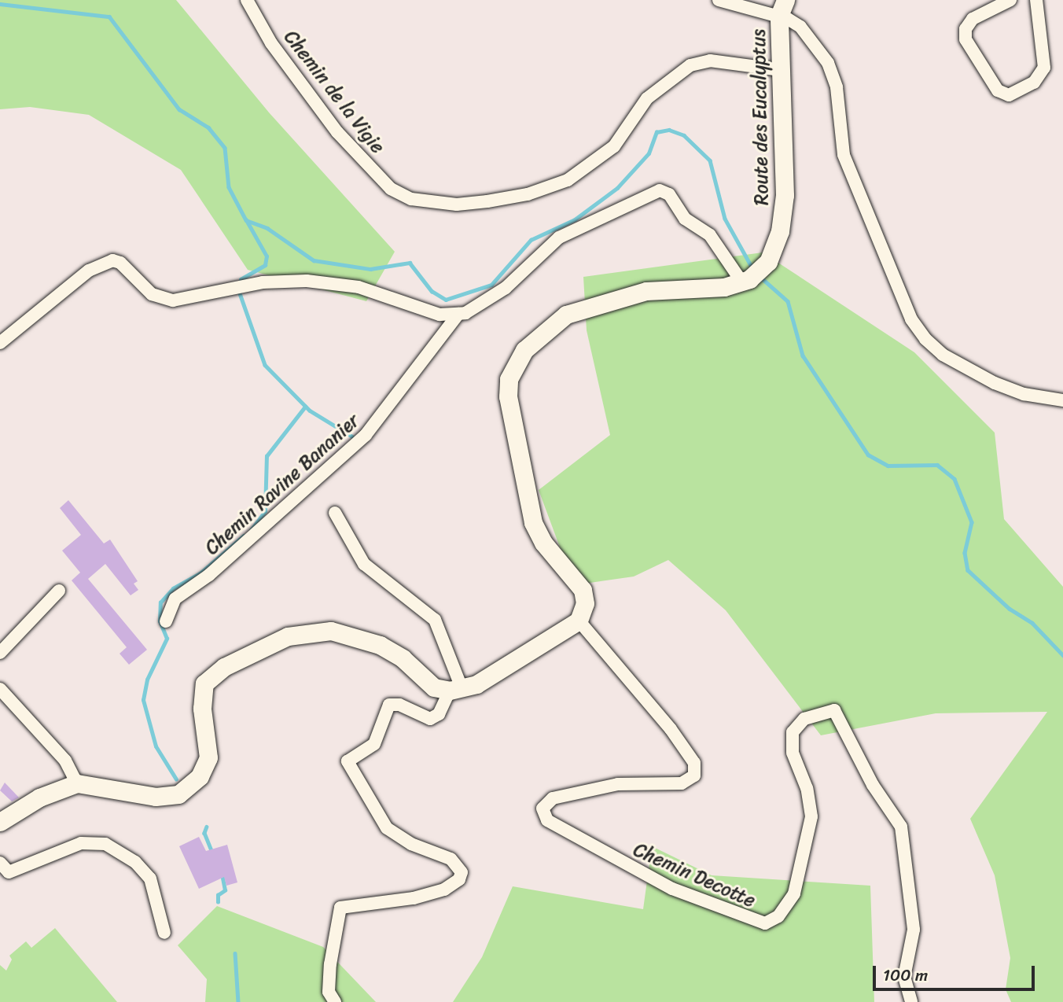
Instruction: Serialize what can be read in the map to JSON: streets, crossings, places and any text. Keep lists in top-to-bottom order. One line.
{"streets":{"main road":["Route des Eucalyptus"],"street":["Chemin de la Vigie","Chemin Ravine Bananier","Chemin Decotte"]},"crossings":[["Chemin de la Vigie","Route des Eucalyptus"]],"scale_bar":"100 m"}
